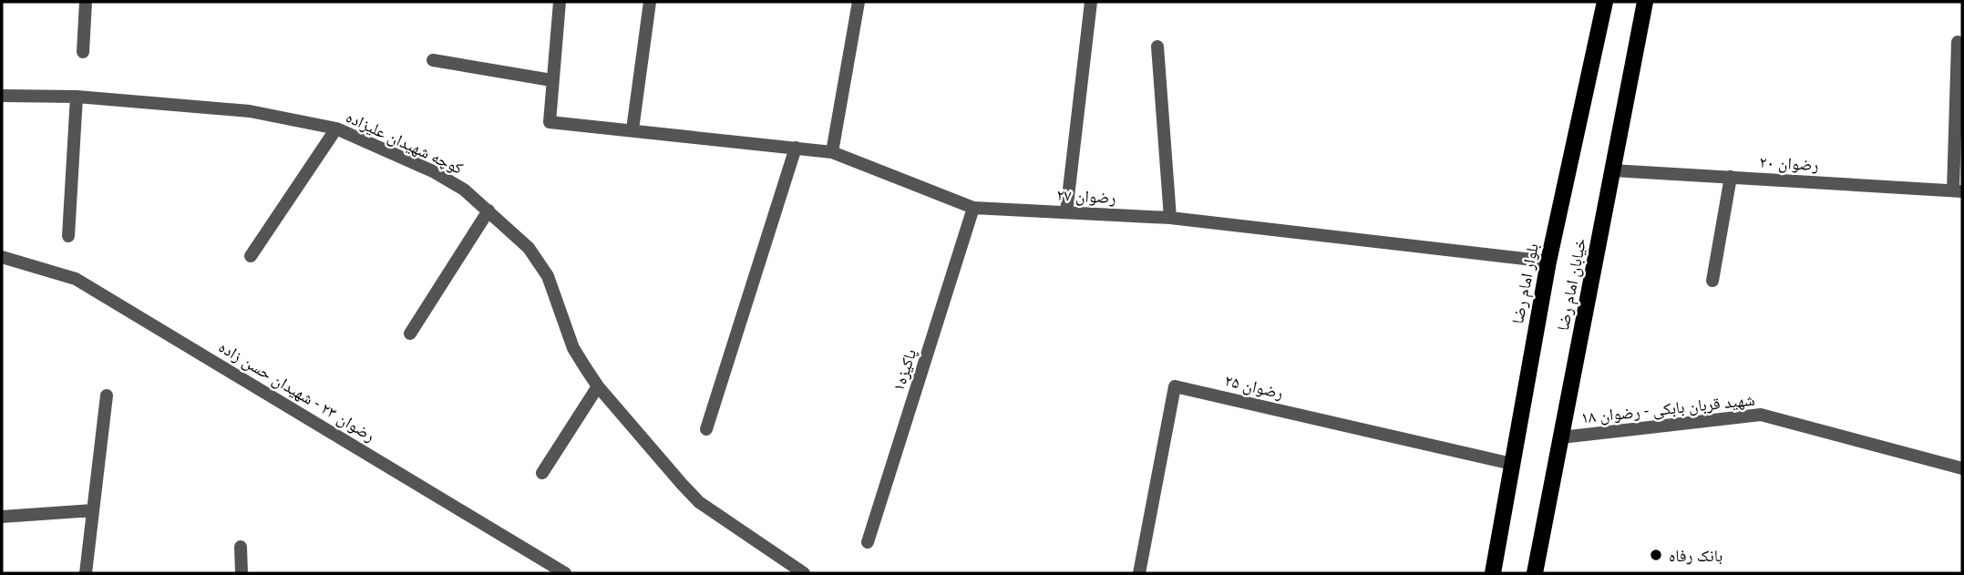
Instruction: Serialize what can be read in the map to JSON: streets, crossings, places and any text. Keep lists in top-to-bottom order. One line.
{"streets":{"main road":["بلوار امام رضا","خیابان امام رضا"],"street":["کوچه شهیدان علیزاده","رضوان ۲۰","رضوان ۲۷","پاکیزه۱","رضوان ۲۵","رضوان ۲۳ - شهیدان حسن زاده","شهید قربان بابکی - رضوان ۱۸"]},"crossings":[["رضوان ۲۰","خیابان امام رضا"],["رضوان ۲۷","بلوار امام رضا"],["رضوان ۲۷","پاکیزه۱"],["بلوار امام رضا","رضوان ۲۵"],["خیابان امام رضا","شهید قربان بابکی - رضوان ۱۸"]],"places":["بانک رفاه"]}
